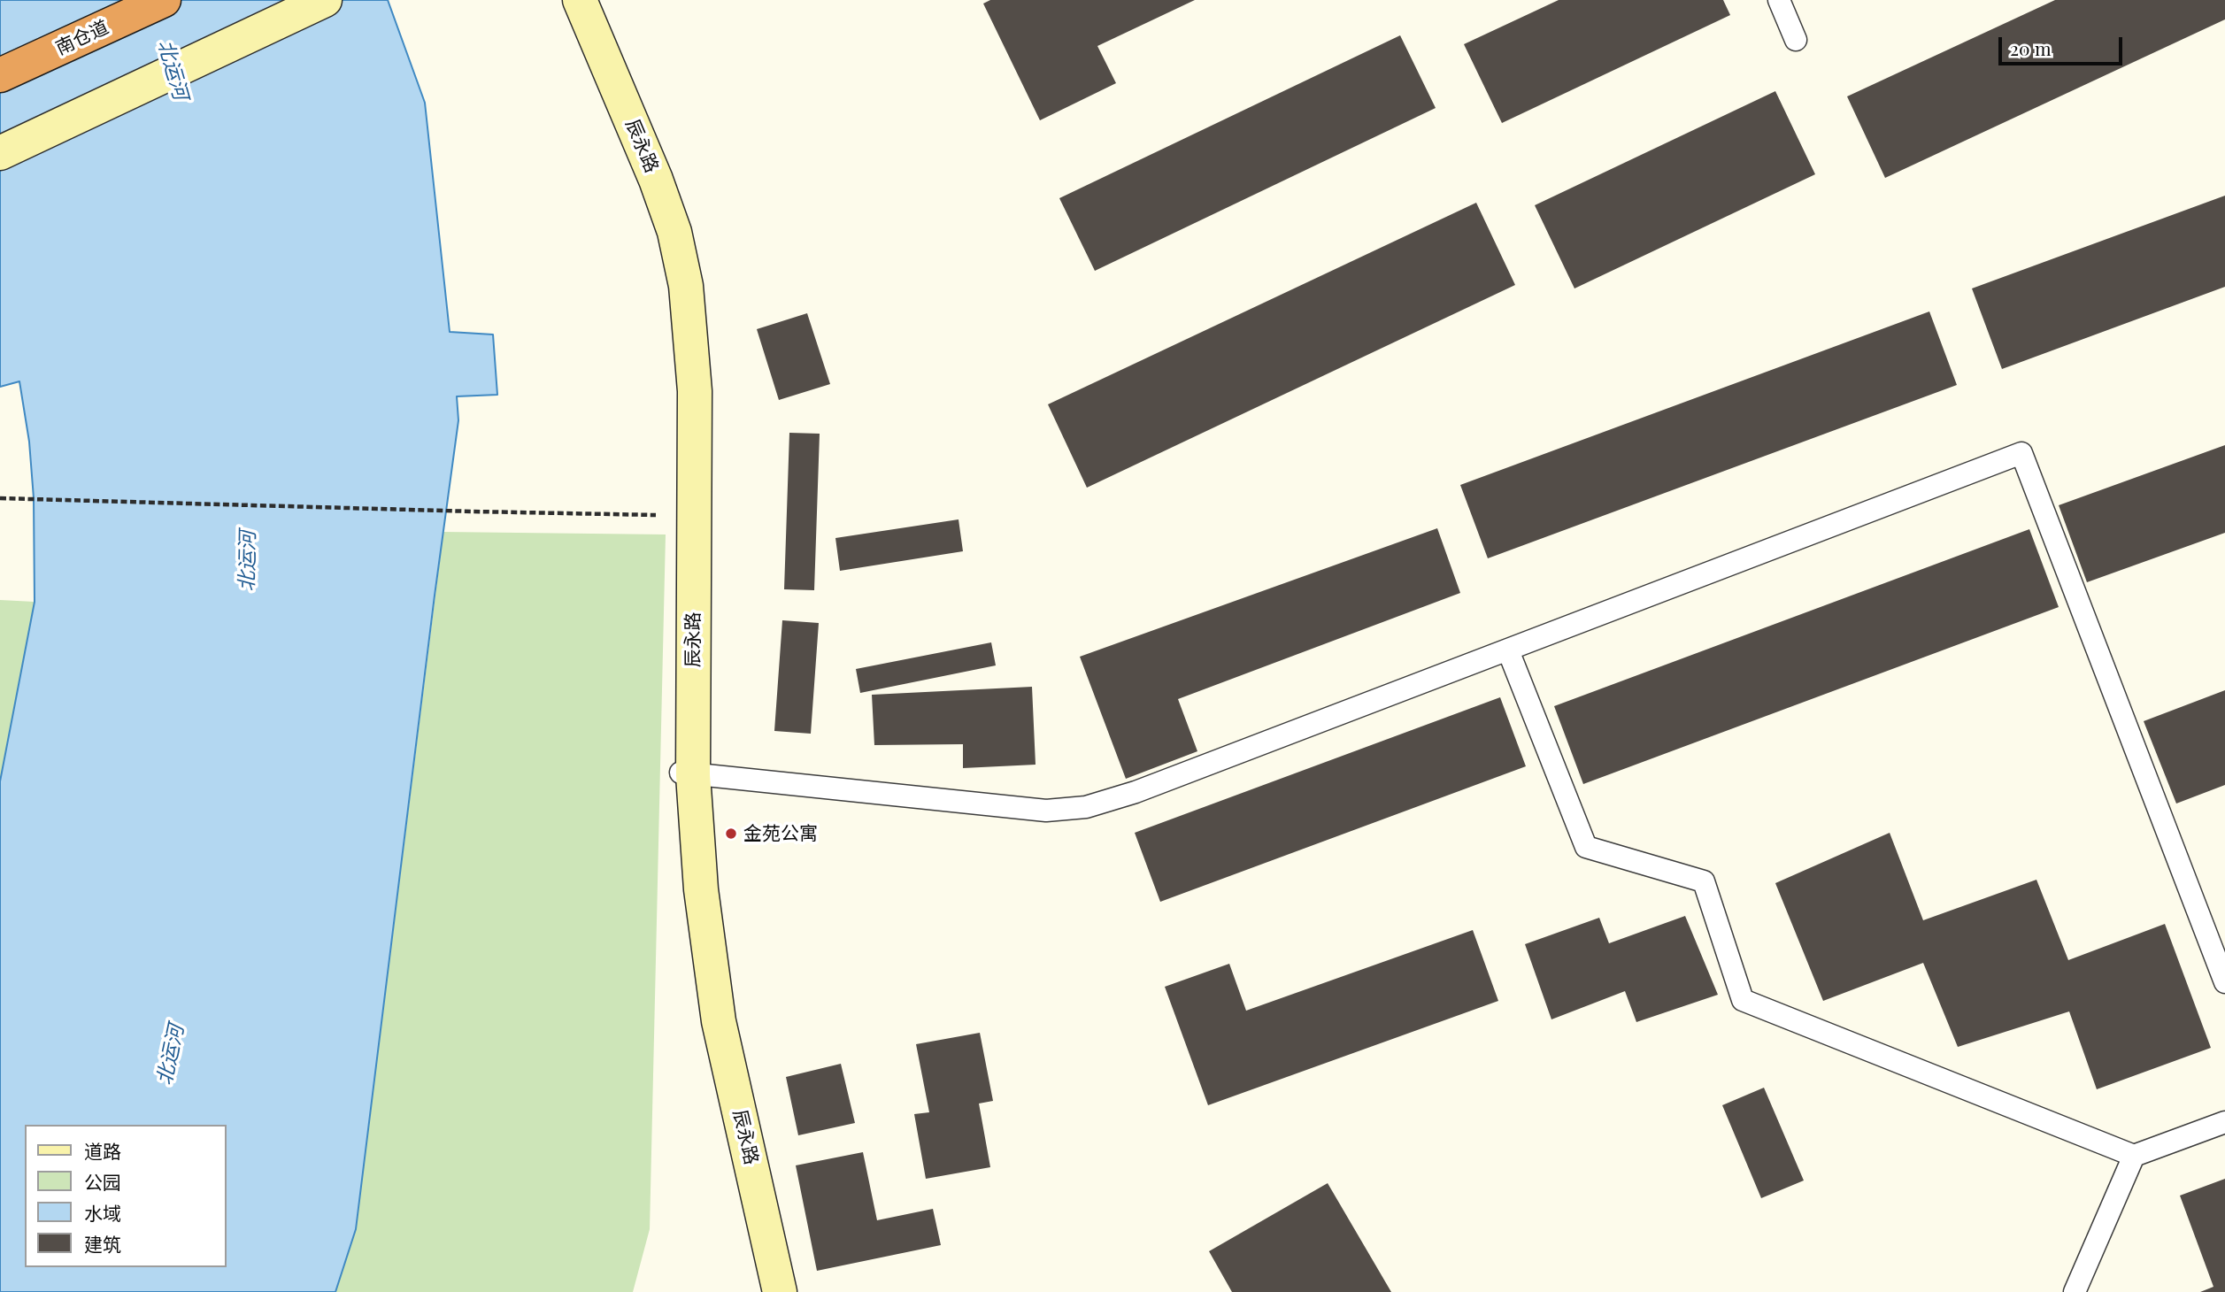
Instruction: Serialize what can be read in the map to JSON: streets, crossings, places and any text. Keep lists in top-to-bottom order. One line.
{"streets":{"highway":["南仓道"],"main road":["辰永路"]},"water":["北运河"],"places":["金苑公寓"],"legend":["道路","公园","水域","建筑"],"scale_bar":"20 m"}
